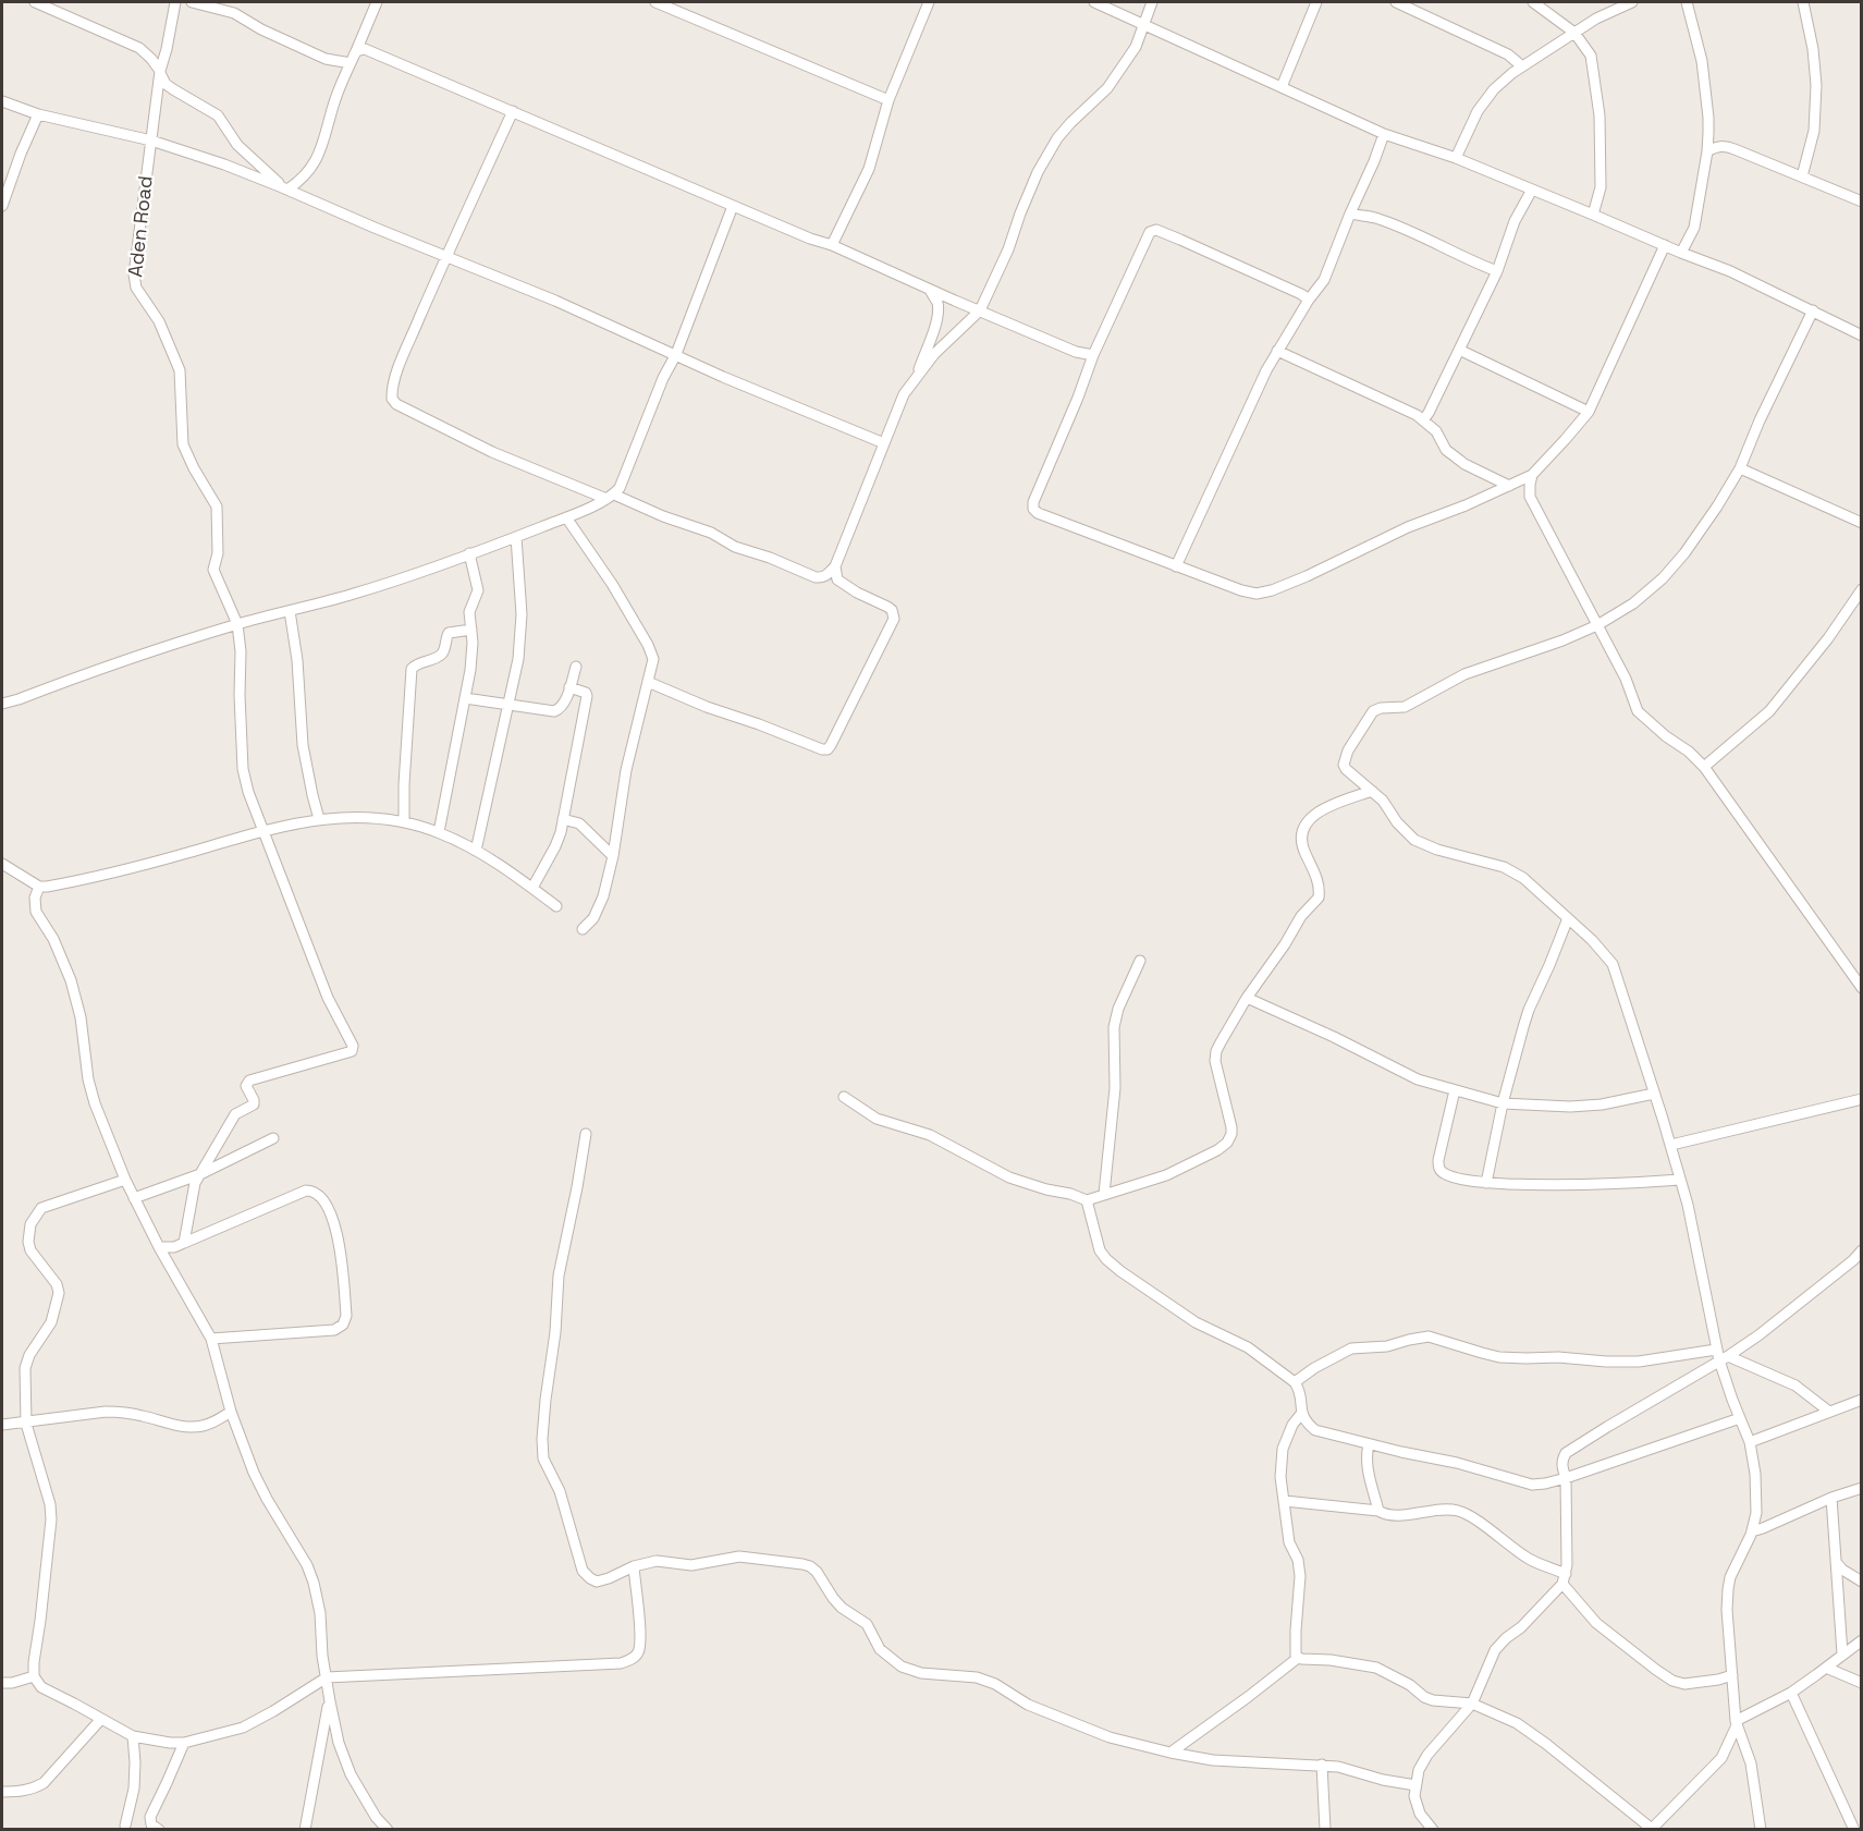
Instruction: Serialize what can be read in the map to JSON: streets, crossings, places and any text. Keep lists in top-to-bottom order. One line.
{"streets":{"street":["Aden Road"]}}
